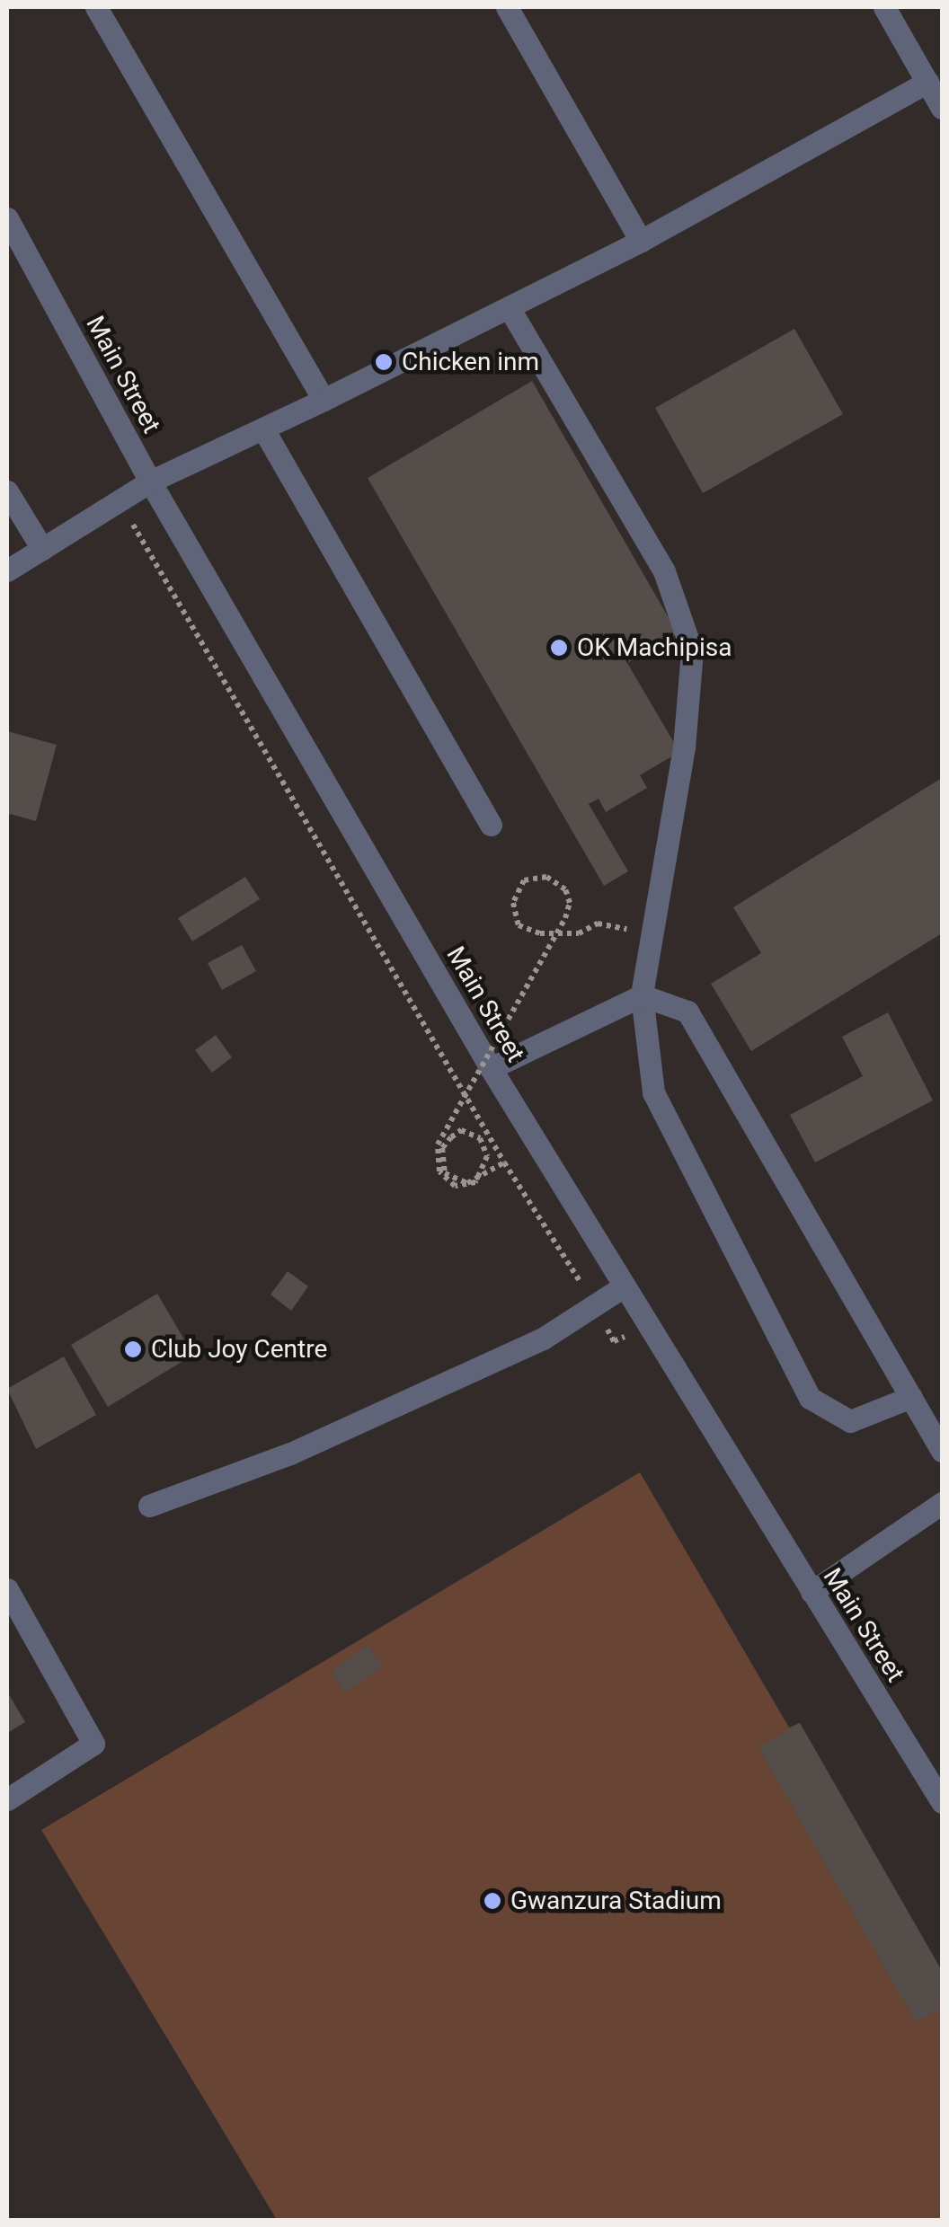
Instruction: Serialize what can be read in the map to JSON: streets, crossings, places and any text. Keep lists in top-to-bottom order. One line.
{"streets":{"street":["Main Street"]},"places":["Chicken inm","OK Machipisa","Club Joy Centre","Gwanzura Stadium"]}
